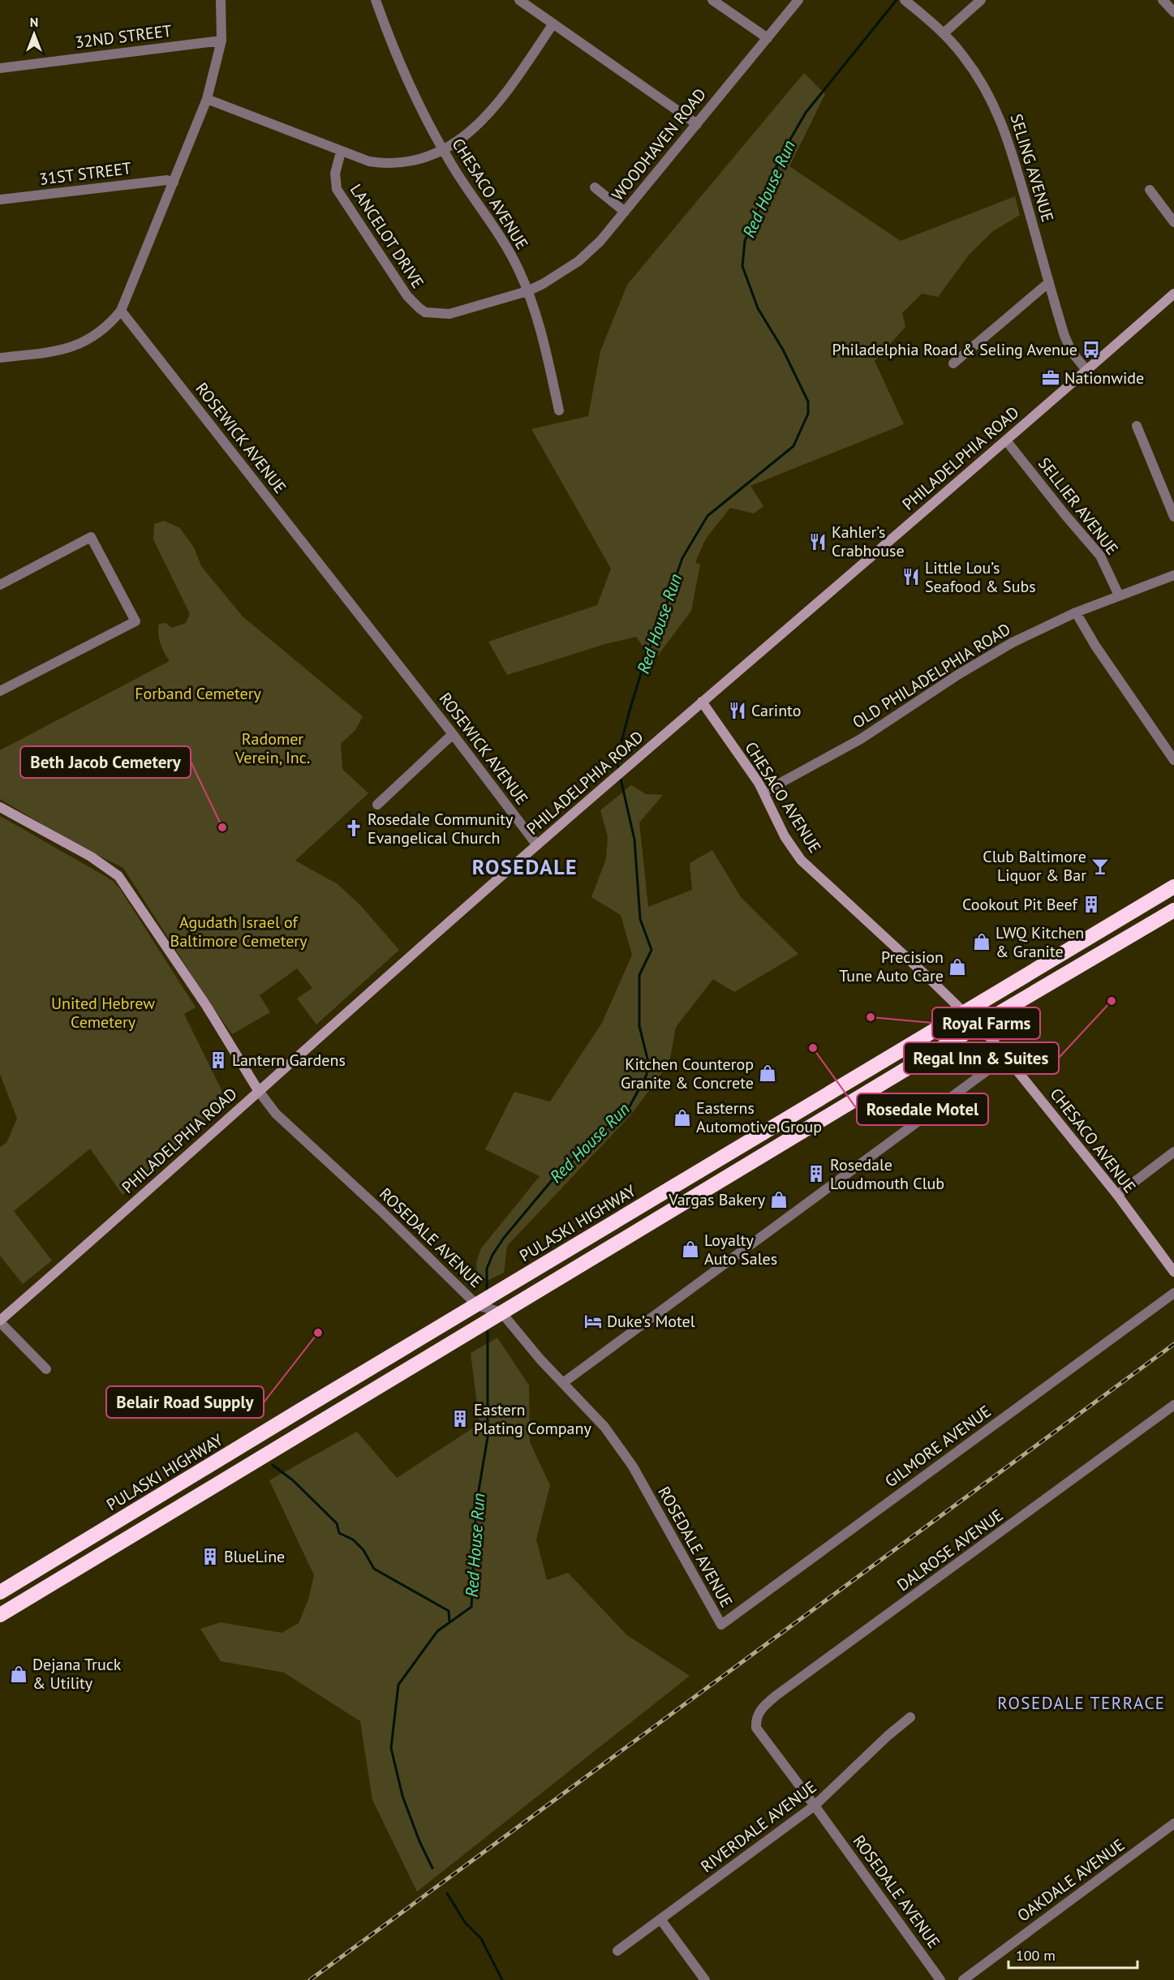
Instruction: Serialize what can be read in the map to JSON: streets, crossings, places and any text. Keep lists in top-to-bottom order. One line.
{"streets":{"highway":["PULASKI HIGHWAY"],"main road":["CHESACO AVENUE","PHILADELPHIA ROAD"],"street":["32ND STREET","WOODHAVEN ROAD","SELING AVENUE","31ST STREET","LANCELOT DRIVE","ROSEWICK AVENUE","SELLIER AVENUE","OLD PHILADELPHIA ROAD","ROSEDALE AVENUE","GILMORE AVENUE","DALROSE AVENUE","RIVERDALE AVENUE","OAKDALE AVENUE"]},"crossings":[["WOODHAVEN ROAD","CHESACO AVENUE"],["WOODHAVEN ROAD","LANCELOT DRIVE"],["SELING AVENUE","PHILADELPHIA ROAD"],["CHESACO AVENUE","LANCELOT DRIVE"],["CHESACO AVENUE","PHILADELPHIA ROAD"],["CHESACO AVENUE","OLD PHILADELPHIA ROAD"],["CHESACO AVENUE","PULASKI HIGHWAY"],["ROSEWICK AVENUE","PHILADELPHIA ROAD"],["PHILADELPHIA ROAD","SELLIER AVENUE"],["PHILADELPHIA ROAD","ROSEDALE AVENUE"],["SELLIER AVENUE","OLD PHILADELPHIA ROAD"],["PULASKI HIGHWAY","ROSEDALE AVENUE"],["ROSEDALE AVENUE","GILMORE AVENUE"],["ROSEDALE AVENUE","DALROSE AVENUE"],["ROSEDALE AVENUE","RIVERDALE AVENUE"]],"districts":["ROSEDALE","ROSEDALE TERRACE"],"water":["Red House Run"],"parks":["Forband Cemetery","Radomer Verein, Inc.","Agudath Israel of Baltimore Cemetery","United Hebrew Cemetery"],"places":{"bus stop":["Philadelphia Road & Seling Avenue"],"office":["Nationwide"],"restaurant":["Kahler’s Crabhouse","Little Lou’s Seafood & Subs","Carinto"],"other":["Beth Jacob Cemetery","Regal Inn & Suites","Royal Farms","Rosedale Motel","Belair Road Supply"],"church":["Rosedale Community Evangelical Church"],"bar":["Club Baltimore Liquor & Bar"],"building":["Cookout Pit Beef","Lantern Gardens","Rosedale Loudmouth Club","Eastern Plating Company","BlueLine"],"shop":["LWQ Kitchen & Granite","Precision Tune Auto Care","Kitchen Counterop Granite & Concrete","Easterns Automotive Group","Vargas Bakery","Loyalty Auto Sales","Dejana Truck & Utility"],"hotel":["Duke’s Motel"]},"scale_bar":"100 m","north":"top"}
